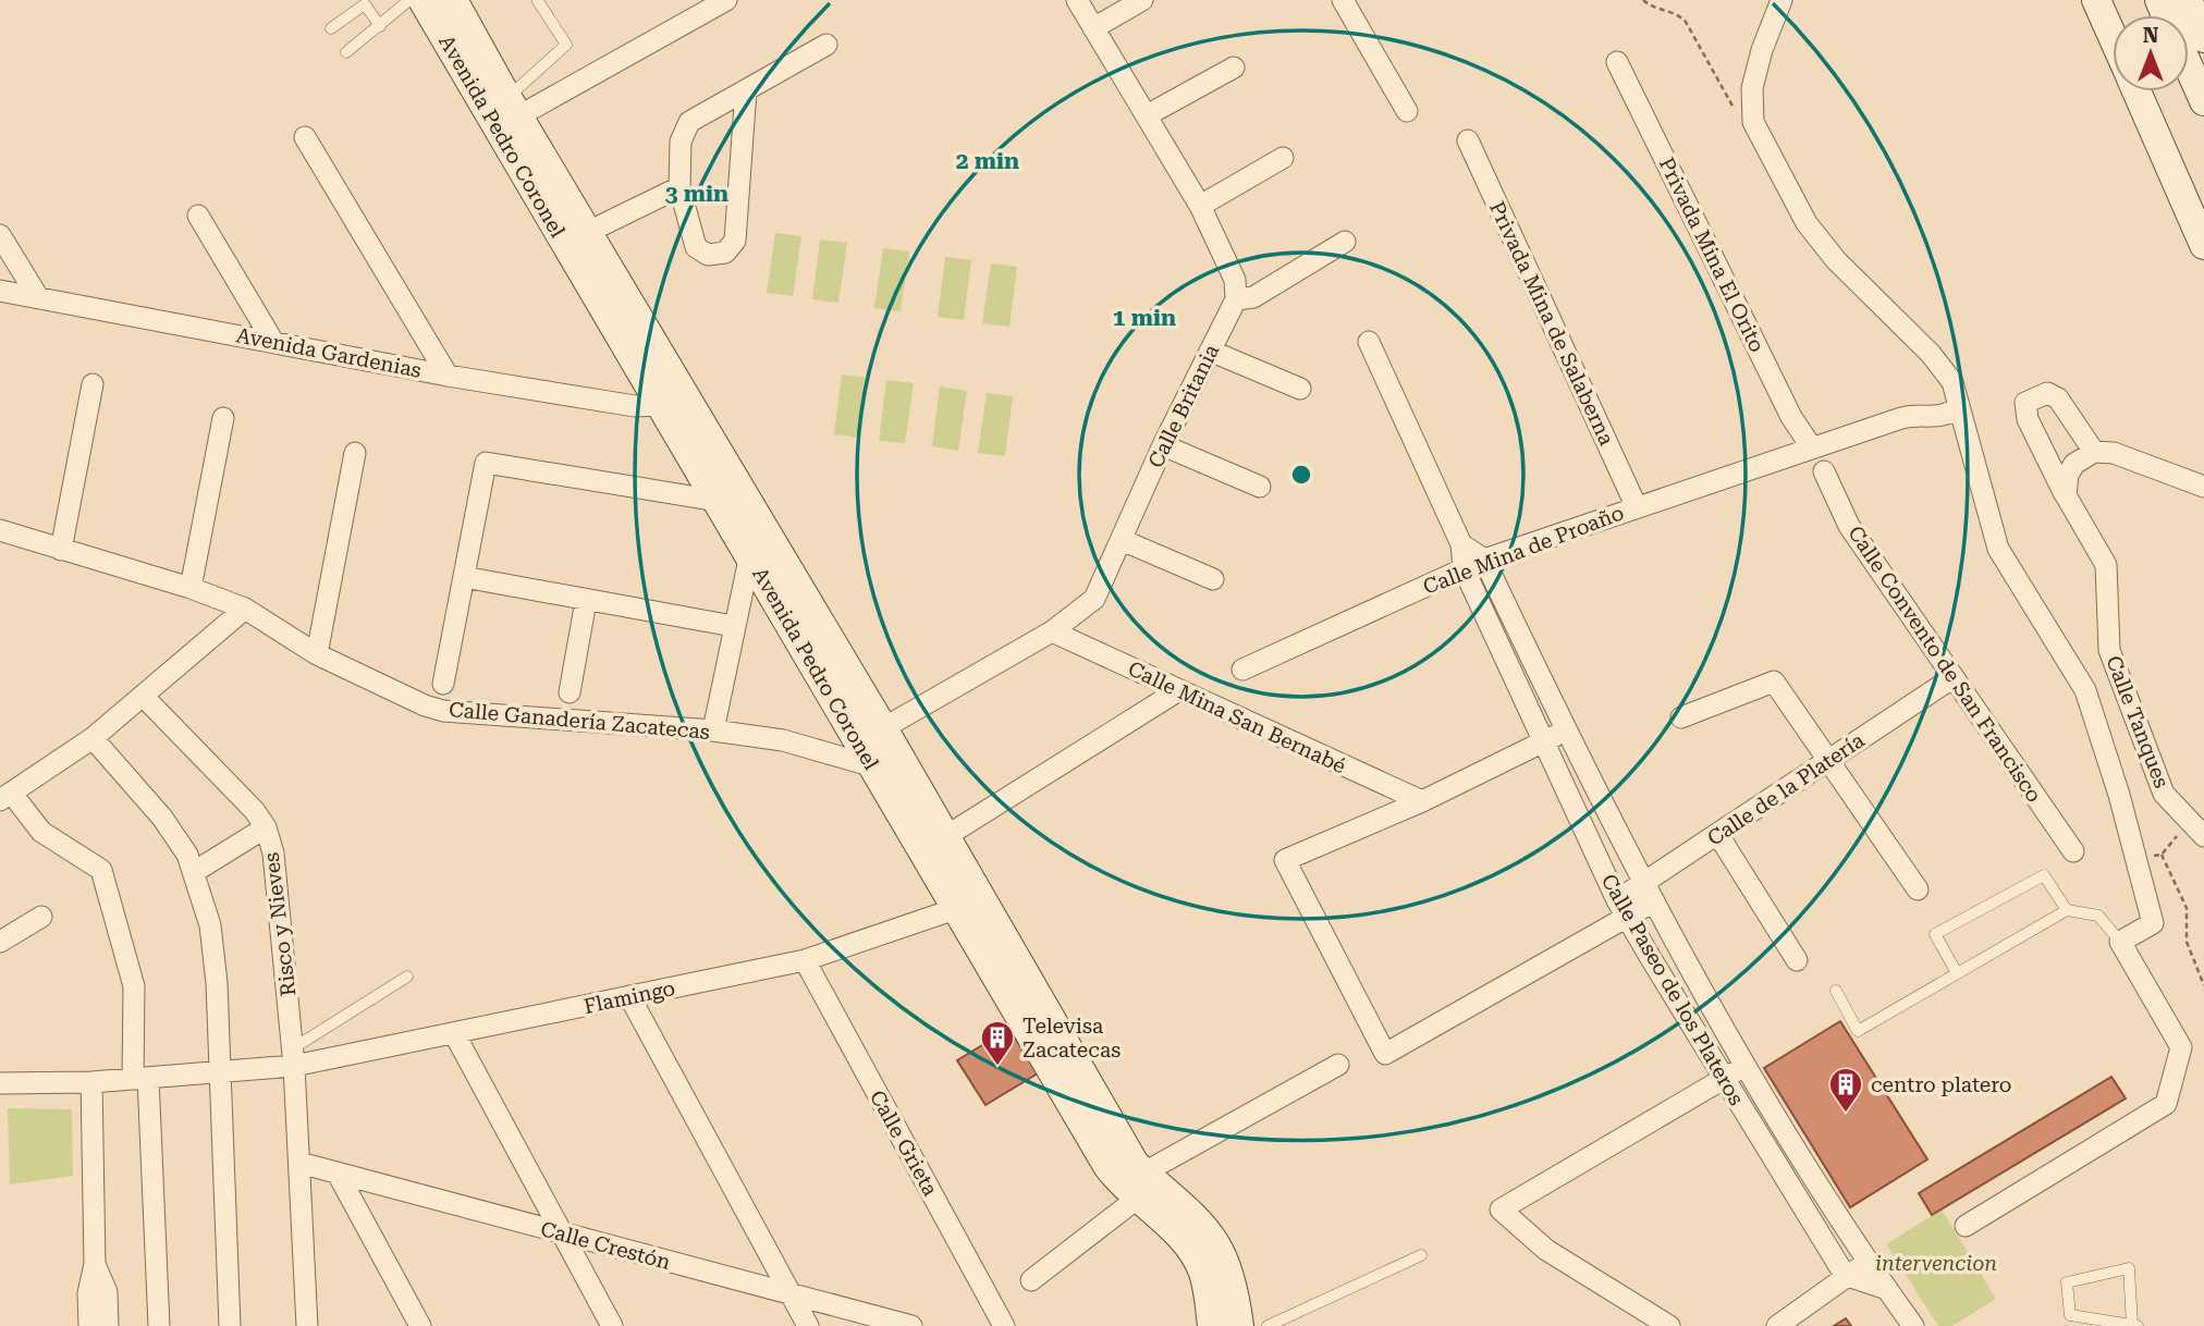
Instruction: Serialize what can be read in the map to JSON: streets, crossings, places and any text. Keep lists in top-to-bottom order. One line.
{"streets":{"main road":["Avenida Pedro Coronel"],"street":["Privada Mina El Orito","Privada Mina de Salaberna","Avenida Gardenias","Calle Britania","Calle Mina de Proaño","Calle Convento de San Francisco","Calle Mina San Bernabé","Calle Ganadería Zacatecas","Calle Tanques","Calle de la Platería","Risco y Nieves","Calle Paseo de los Plateros","Flamingo","Calle Grieta","Calle Crestón"]},"crossings":[["Avenida Pedro Coronel","Avenida Gardenias"],["Avenida Pedro Coronel","Calle Britania"],["Avenida Pedro Coronel","Calle Ganadería Zacatecas"],["Avenida Pedro Coronel","Flamingo"],["Privada Mina El Orito","Calle Mina de Proaño"],["Privada Mina de Salaberna","Calle Mina de Proaño"],["Calle Britania","Calle Mina San Bernabé"],["Calle Mina de Proaño","Calle Paseo de los Plateros"],["Calle Convento de San Francisco","Calle de la Platería"],["Calle Mina San Bernabé","Calle de la Platería"],["Calle de la Platería","Calle Paseo de los Plateros"],["Risco y Nieves","Flamingo"],["Risco y Nieves","Calle Crestón"],["Flamingo","Calle Grieta"]],"parks":["intervencion"],"places":{"building":["Televisa Zacatecas","centro platero"]},"north":"top","rings":["2 min","3 min","1 min"]}
